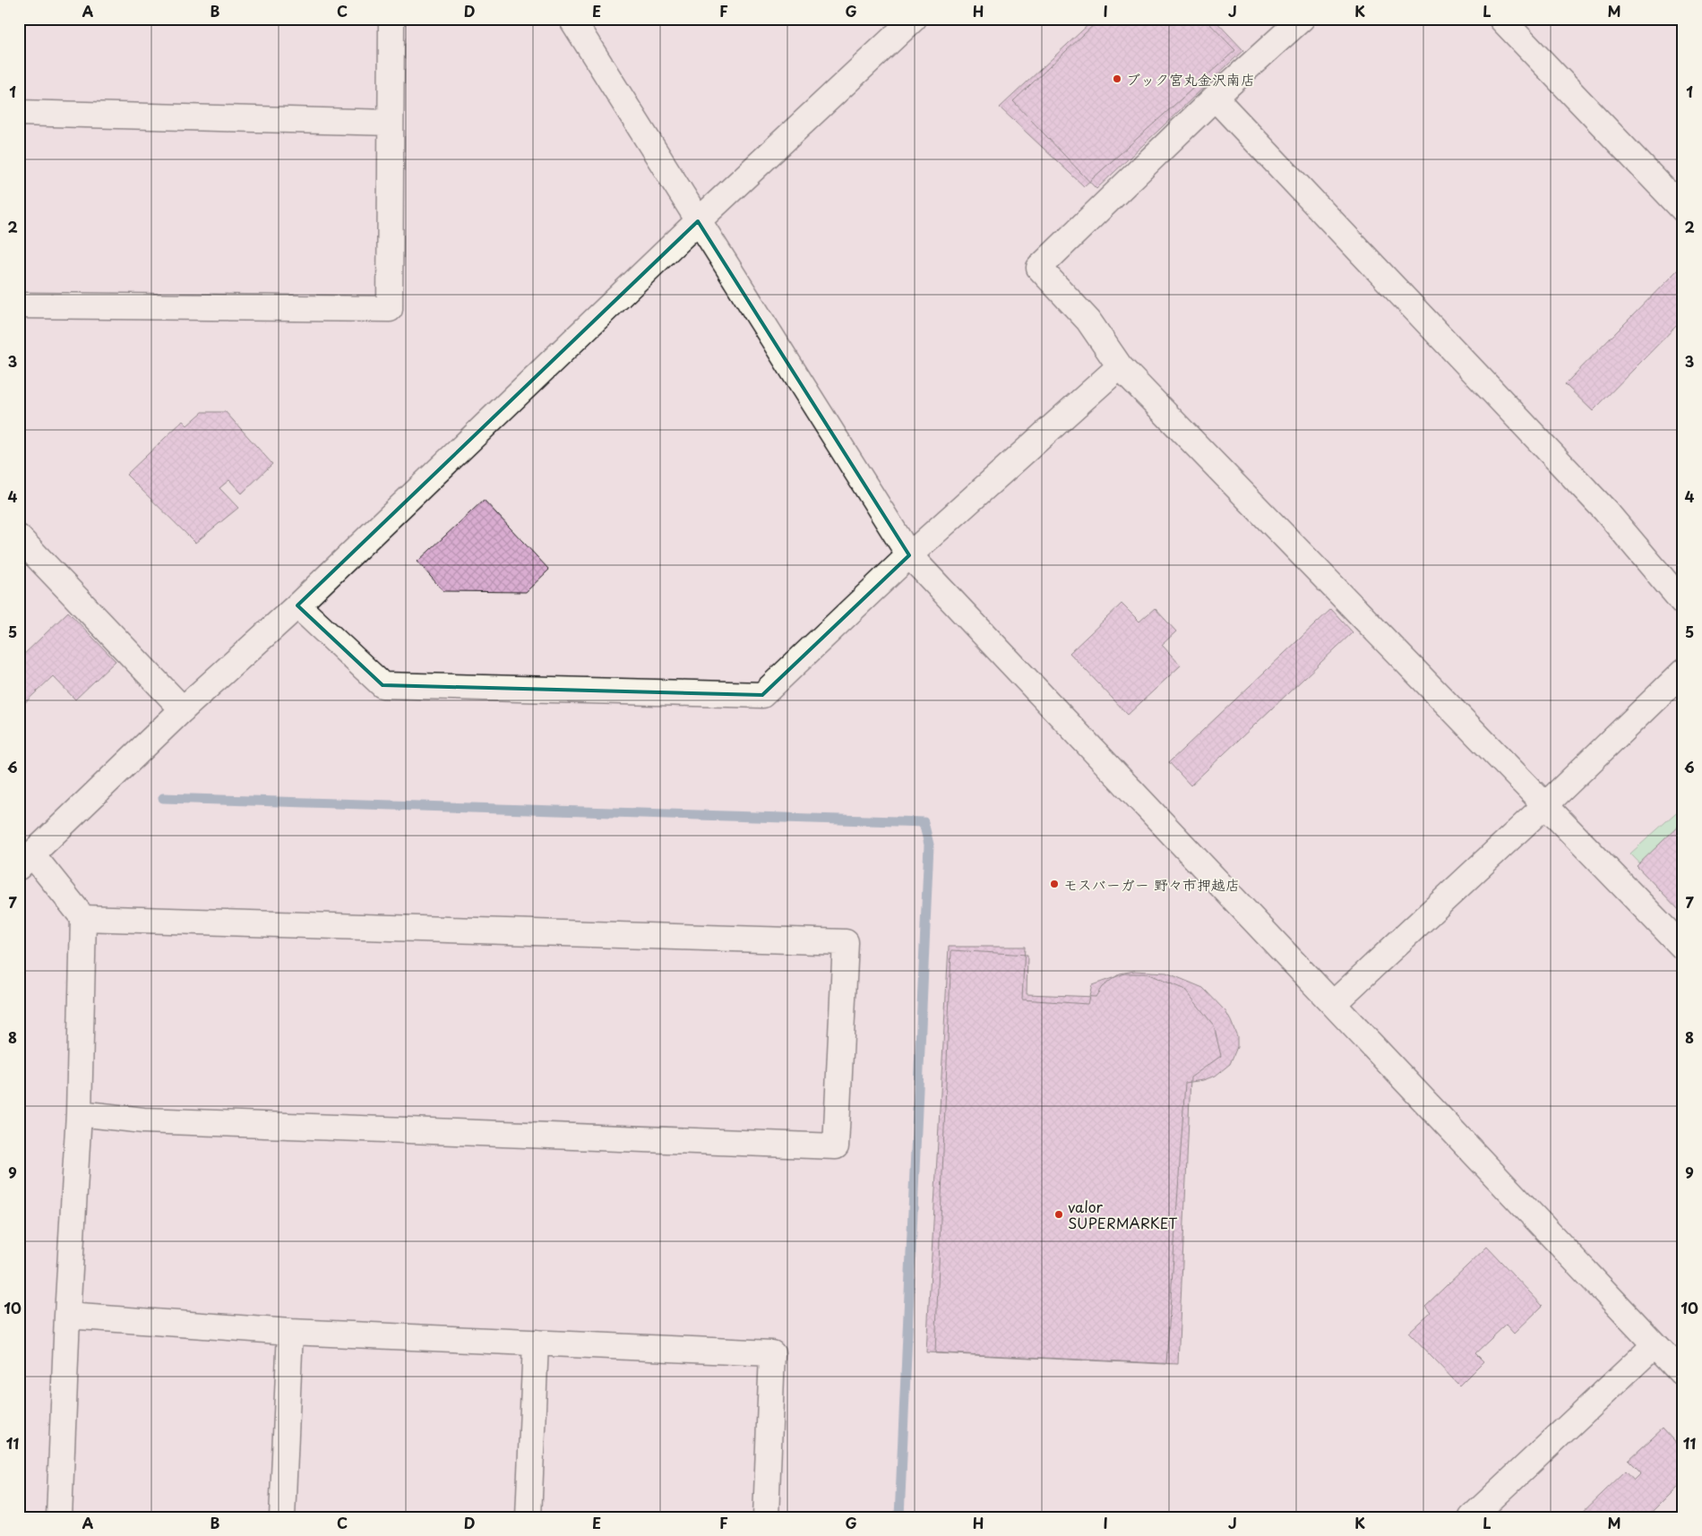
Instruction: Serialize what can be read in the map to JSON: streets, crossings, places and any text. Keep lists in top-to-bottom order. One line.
{"places":["ブック宮丸金沢南店","モスバーガー 野々市押越店","valor SUPERMARKET"],"grid":{"columns":["A","B","C","D","E","F","G","H","I","J","K","L","M"],"rows":["1","2","3","4","5","6","7","8","9","10","11"]}}
